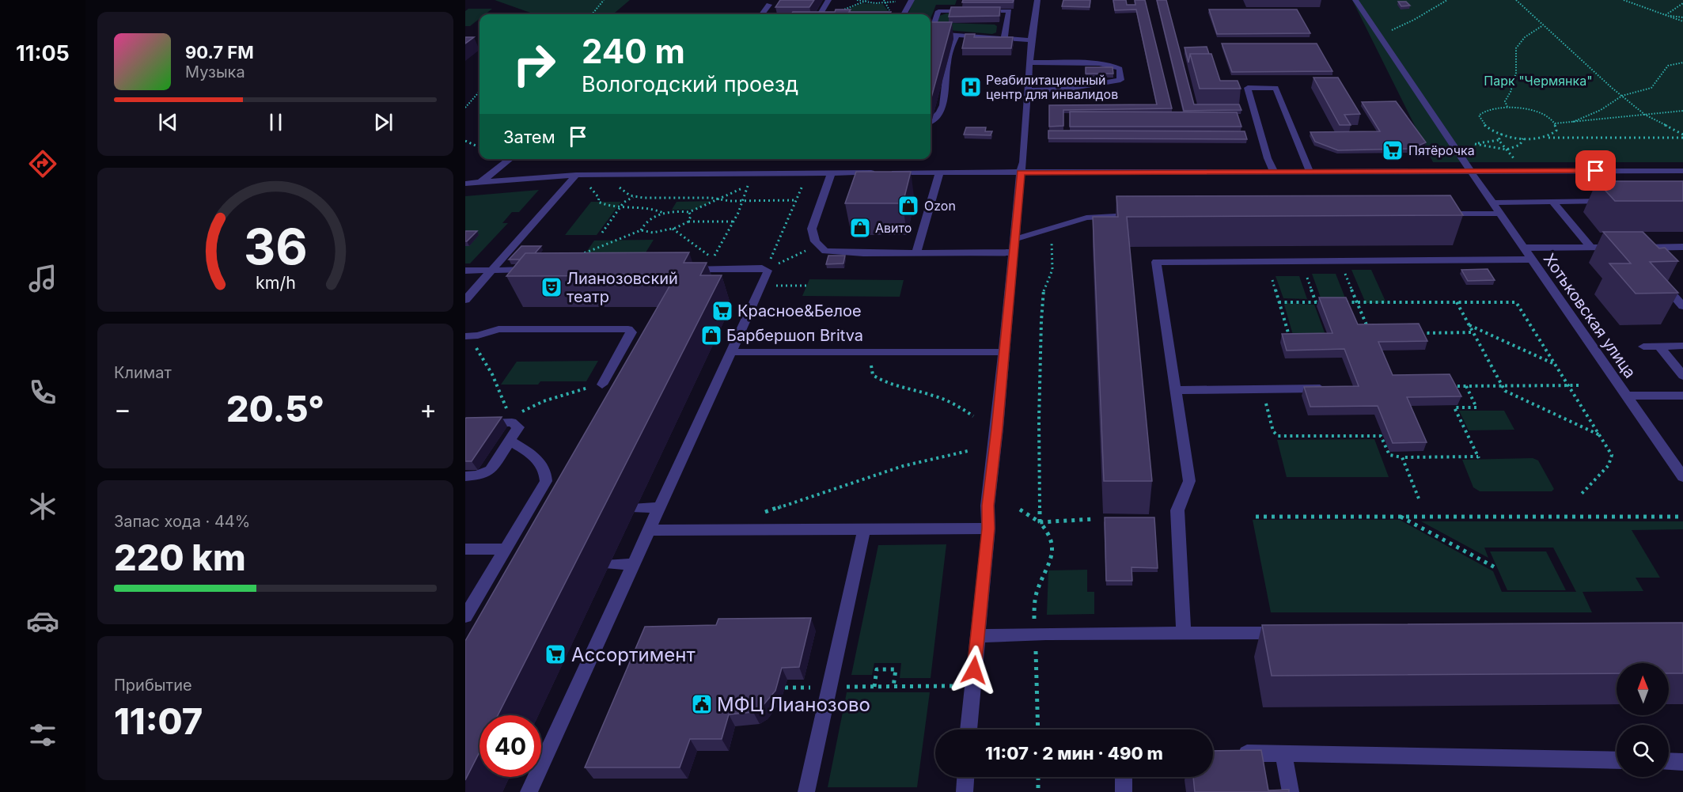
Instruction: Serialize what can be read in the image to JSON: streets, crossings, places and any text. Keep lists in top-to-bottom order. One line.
{"streets":{"street":["Хотьковская улица"]},"parks":["Парк \"Чермянка\""],"places":{"hospital":["Реабилитационный центр для инвалидов"],"supermarket":["Пятёрочка","Красное&Белое","Ассортимент"],"shop":["Ozon","Авито","Барбершоп Britva"],"theatre":["Лианозовский театр"],"public building":["МФЦ Лианозово"]},"north":"top","page":{"tabs":"11:05","turn":["240 m","Вологодский проезд"],"song":["90.7 FM","Музыка"],"then":"Затем","tile":["Климат",["Запас хода · 44%","220 km"],["Прибытие","11:07"]],"heat":["−","20.5°","+"],"limit":"40","trip":"11:07 · 2 мин · 490 m","gauge":["36","km/h"]}}
